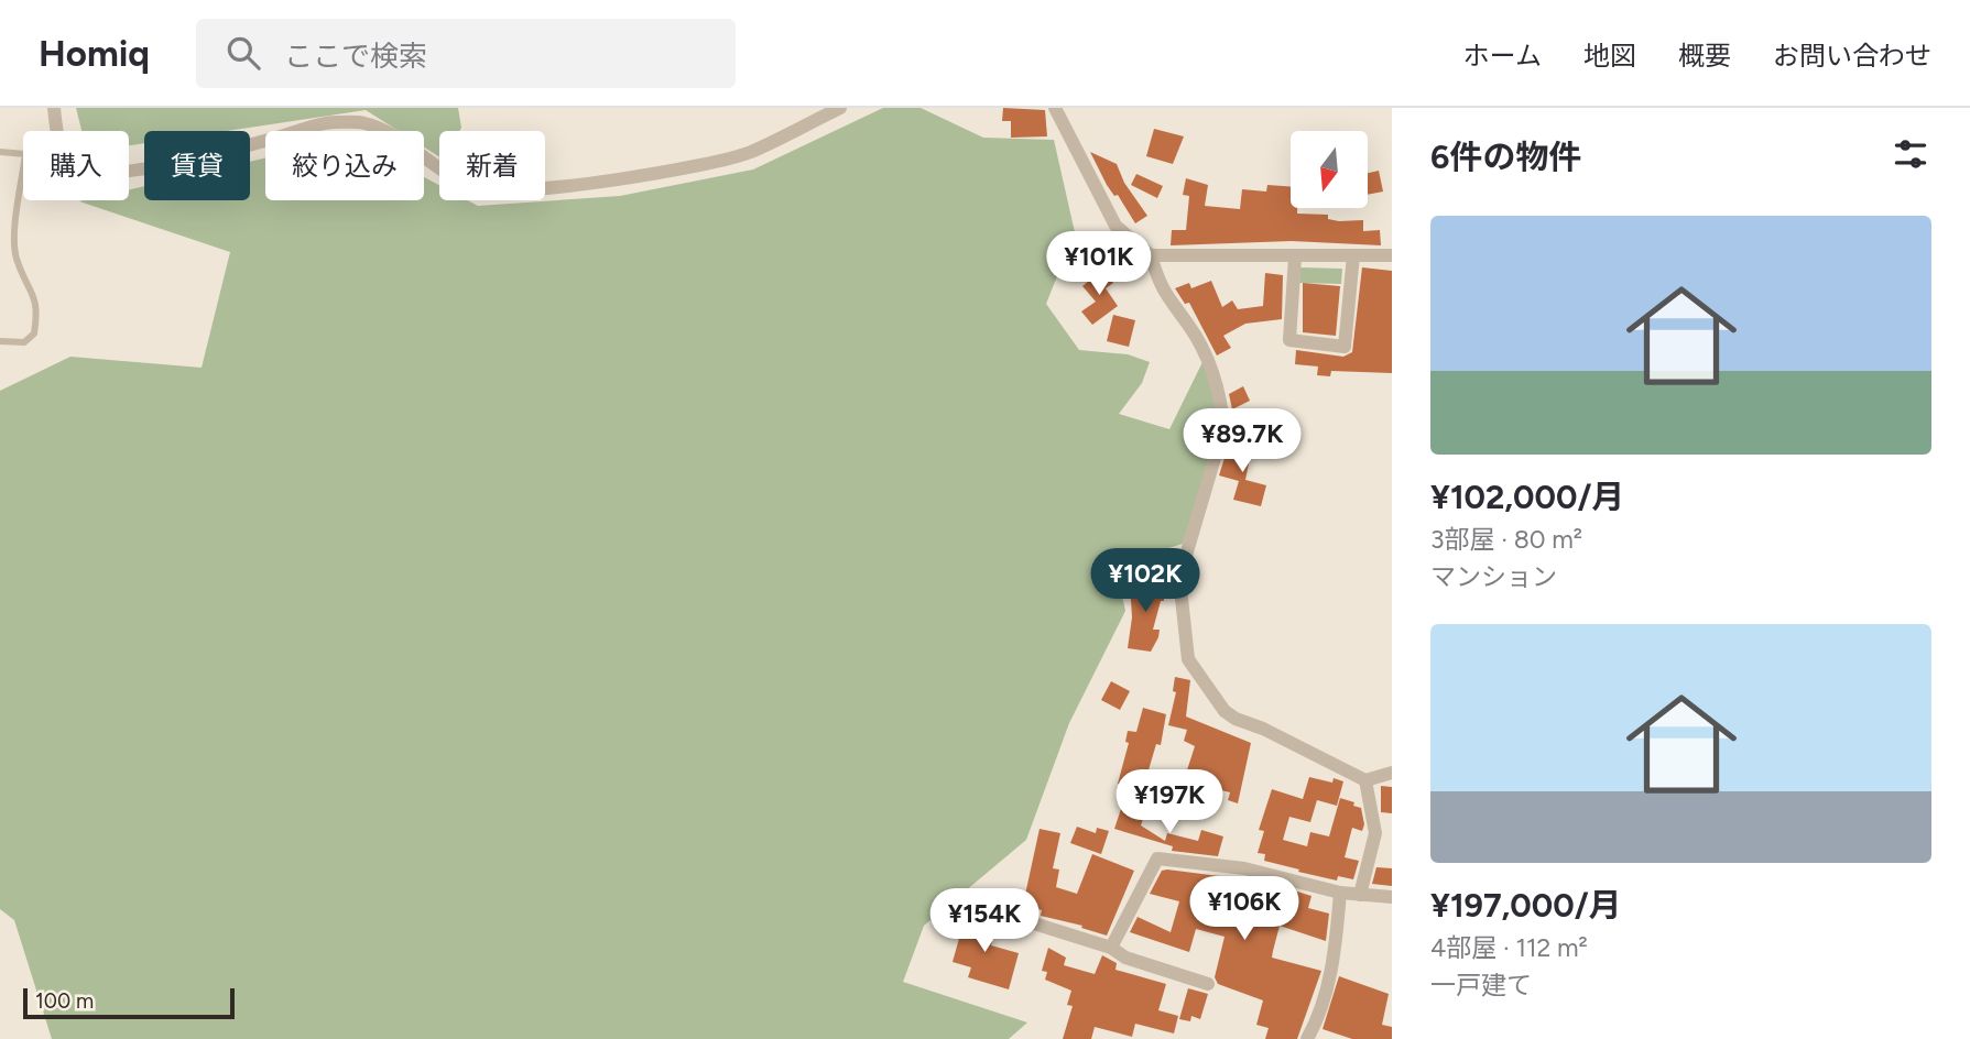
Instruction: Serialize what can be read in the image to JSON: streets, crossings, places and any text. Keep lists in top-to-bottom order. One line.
{"scale_bar":"100 m","north":"bottom","page":{"header":"Homiq","search":"ここで検索","nav":["ホーム","地図","概要","お問い合わせ"],"heading":"6件の物件","chip":["購入","賃貸","絞り込み","新着"],"list":[{"name":"¥102,000/月","note":"3部屋 · 80 m² · マンション"},{"name":"¥197,000/月","note":"4部屋 · 112 m² · 一戸建て"}],"price":["¥101K","¥89.7K","¥102K","¥197K","¥106K","¥154K"],"scale":"100 m"}}
